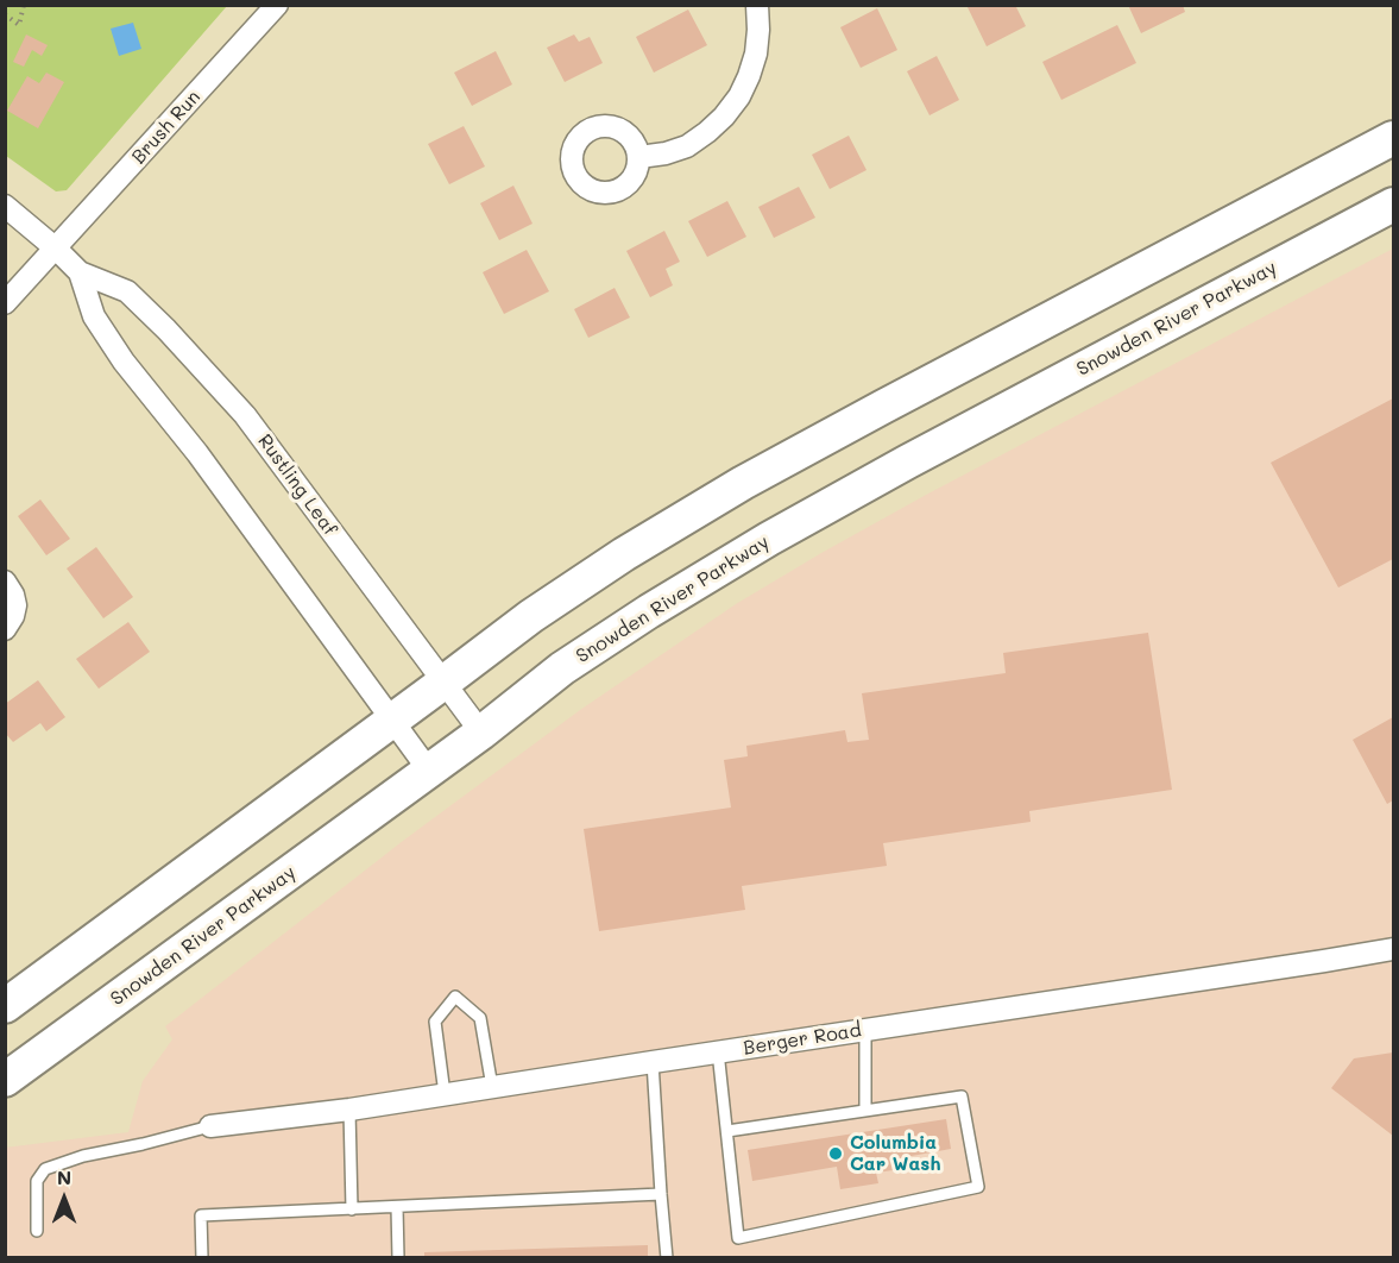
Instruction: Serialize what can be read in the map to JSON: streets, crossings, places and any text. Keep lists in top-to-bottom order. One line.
{"streets":{"main road":["Snowden River Parkway"],"street":["Brush Run","Rustling Leaf","Berger Road"]},"crossings":[["Brush Run","Rustling Leaf"],["Snowden River Parkway","Rustling Leaf"]],"places":["Columbia Car Wash"],"north":"top"}
